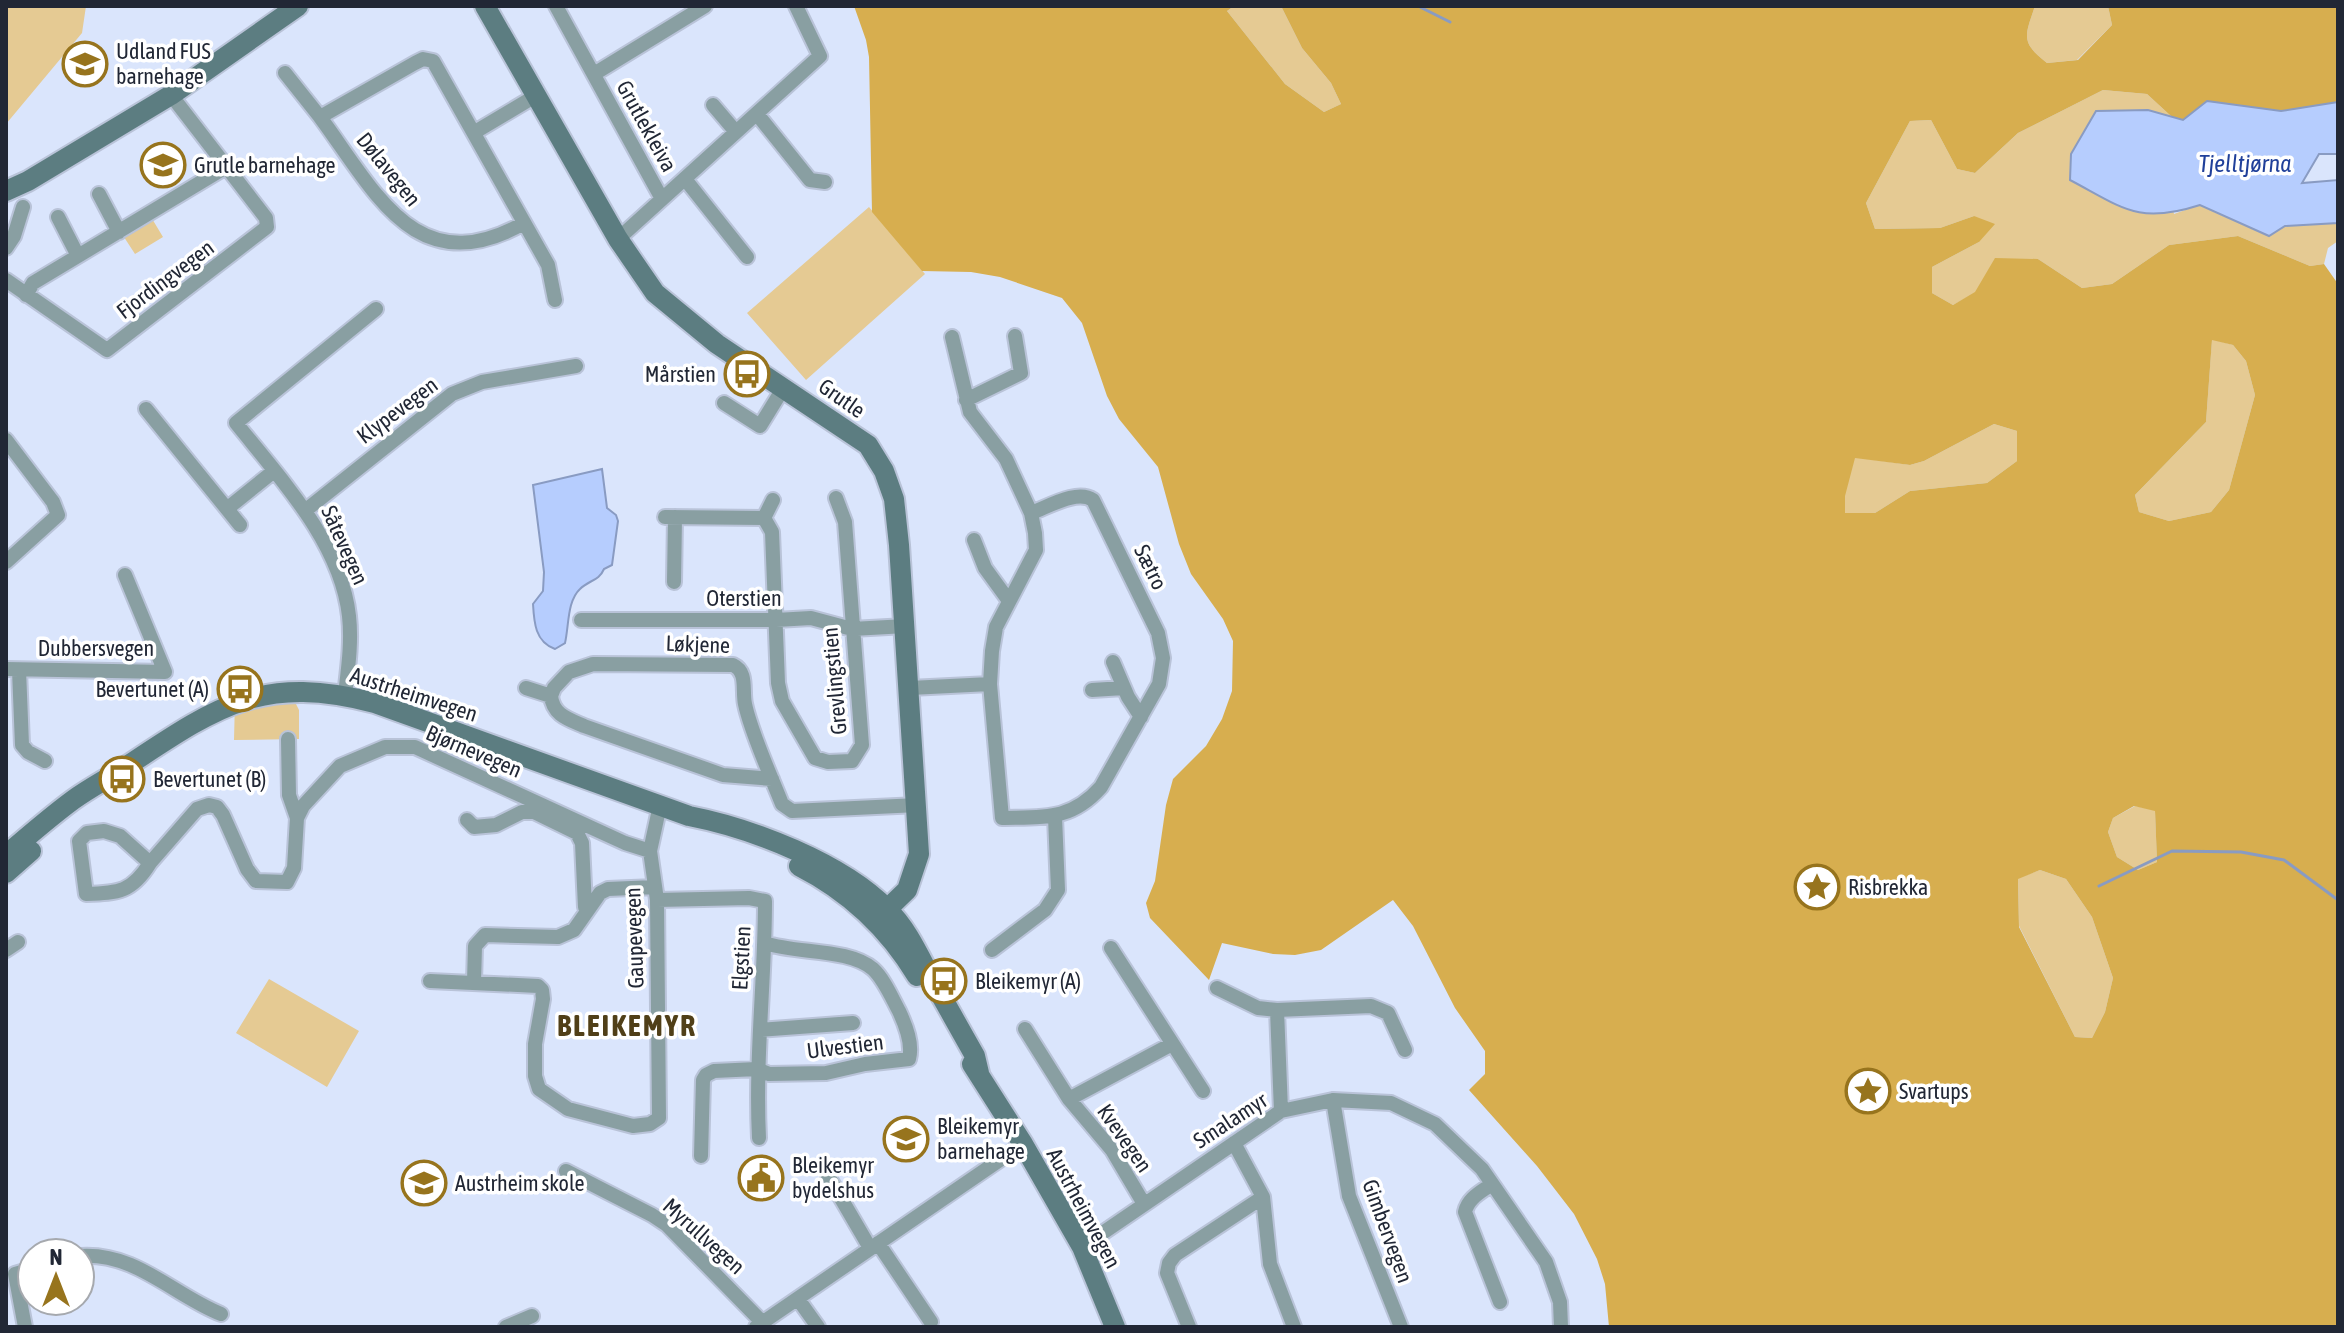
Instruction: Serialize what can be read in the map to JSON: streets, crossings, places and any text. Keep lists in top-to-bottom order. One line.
{"streets":{"main road":["Grutle","Austrheimvegen"],"street":["Grutlekleiva","Dølavegen","Fjordingvegen","Klypevegen","Såtevegen","Sætro","Oterstien","Løkjene","Dubbersvegen","Grevlingstien","Bjørnevegen","Gaupevegen","Elgstien","Ulvestien","Smalamyr","Kvevegen","Gimbervegen","Myrullvegen"]},"crossings":[["Grutle","Oterstien"],["Grutle","Løkjene"],["Grutle","Austrheimvegen"],["Klypevegen","Såtevegen"],["Såtevegen","Austrheimvegen"],["Oterstien","Grevlingstien"],["Austrheimvegen","Gaupevegen"],["Austrheimvegen","Smalamyr"],["Austrheimvegen","Myrullvegen"],["Bjørnevegen","Gaupevegen"],["Gaupevegen","Elgstien"],["Elgstien","Ulvestien"],["Smalamyr","Kvevegen"],["Smalamyr","Gimbervegen"]],"districts":["BLEIKEMYR"],"water":["Tjelltjørna"],"places":{"school or university":["Udland FUS barnehage","Grutle barnehage","Bleikemyr barnehage","Austrheim skole"],"bus stop":["Mårstien","Bevertunet (A)","Bevertunet (B)","Bleikemyr (A)"],"place":["Risbrekka","Svartups"],"public building":["Bleikemyr bydelshus"]},"north":"top"}
